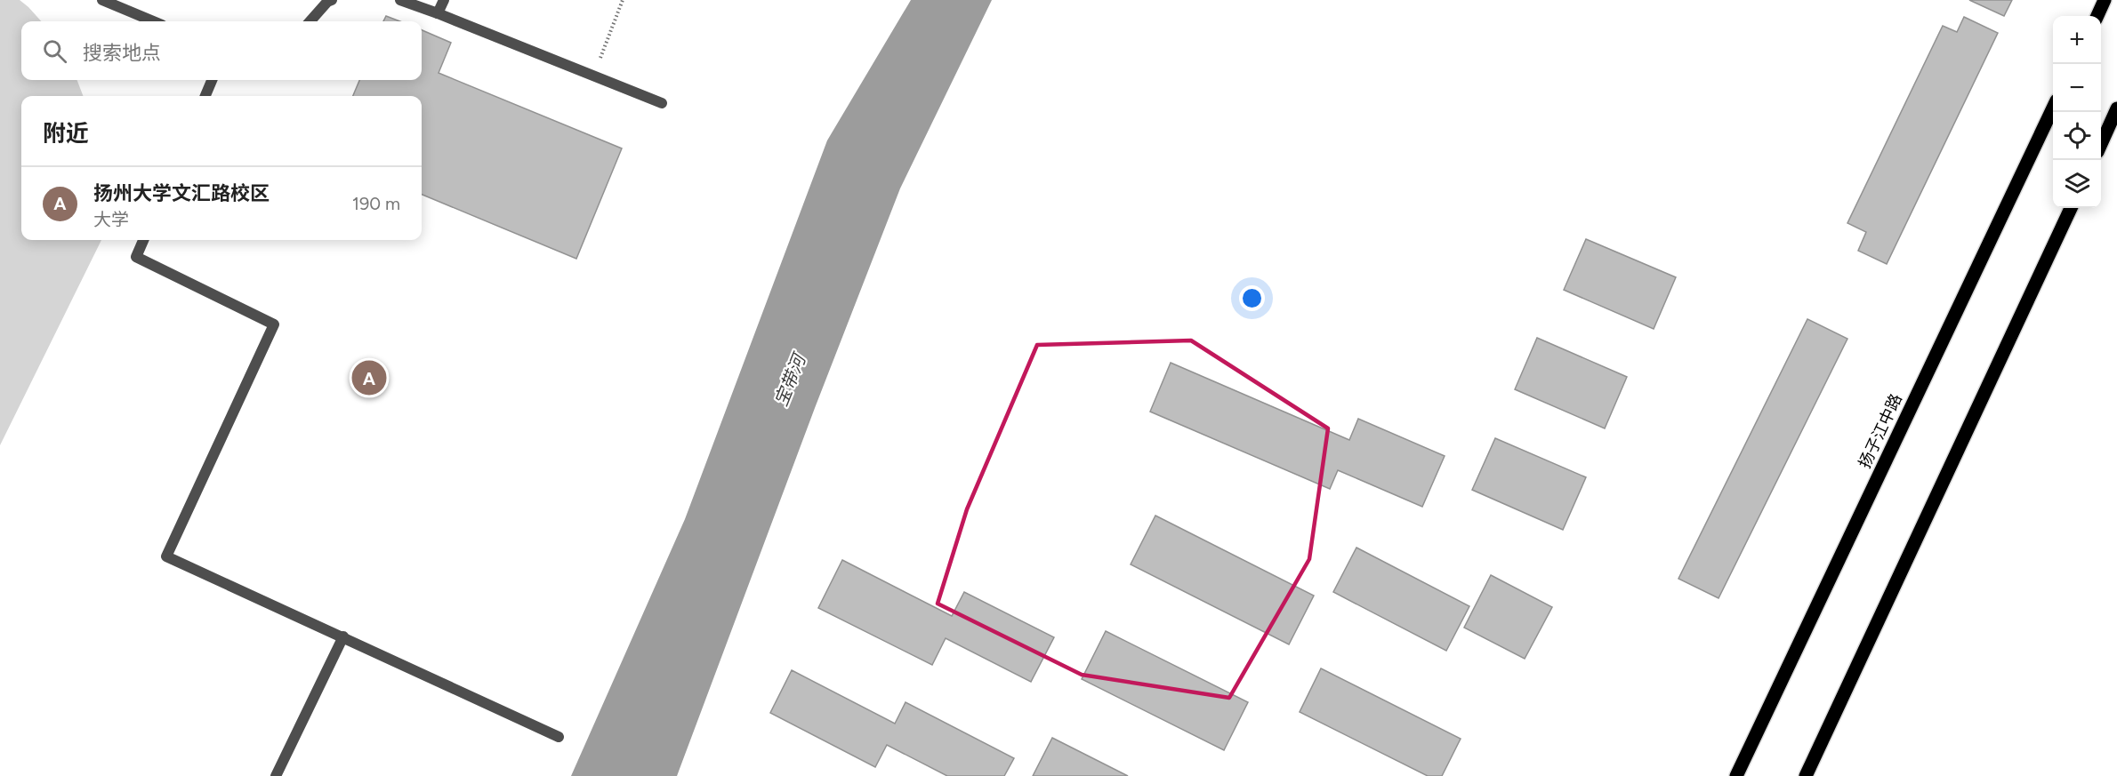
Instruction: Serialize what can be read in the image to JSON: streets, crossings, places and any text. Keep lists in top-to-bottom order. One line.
{"streets":{"main road":["扬子江中路"]},"water":["宝带河"],"page":{"map_buttons":["+","−"],"search":"搜索地点","heading":"附近","list":[{"mark":"A","name":"扬州大学文汇路校区","note":"大学","value":"190 m"}],"pins":"A"}}
